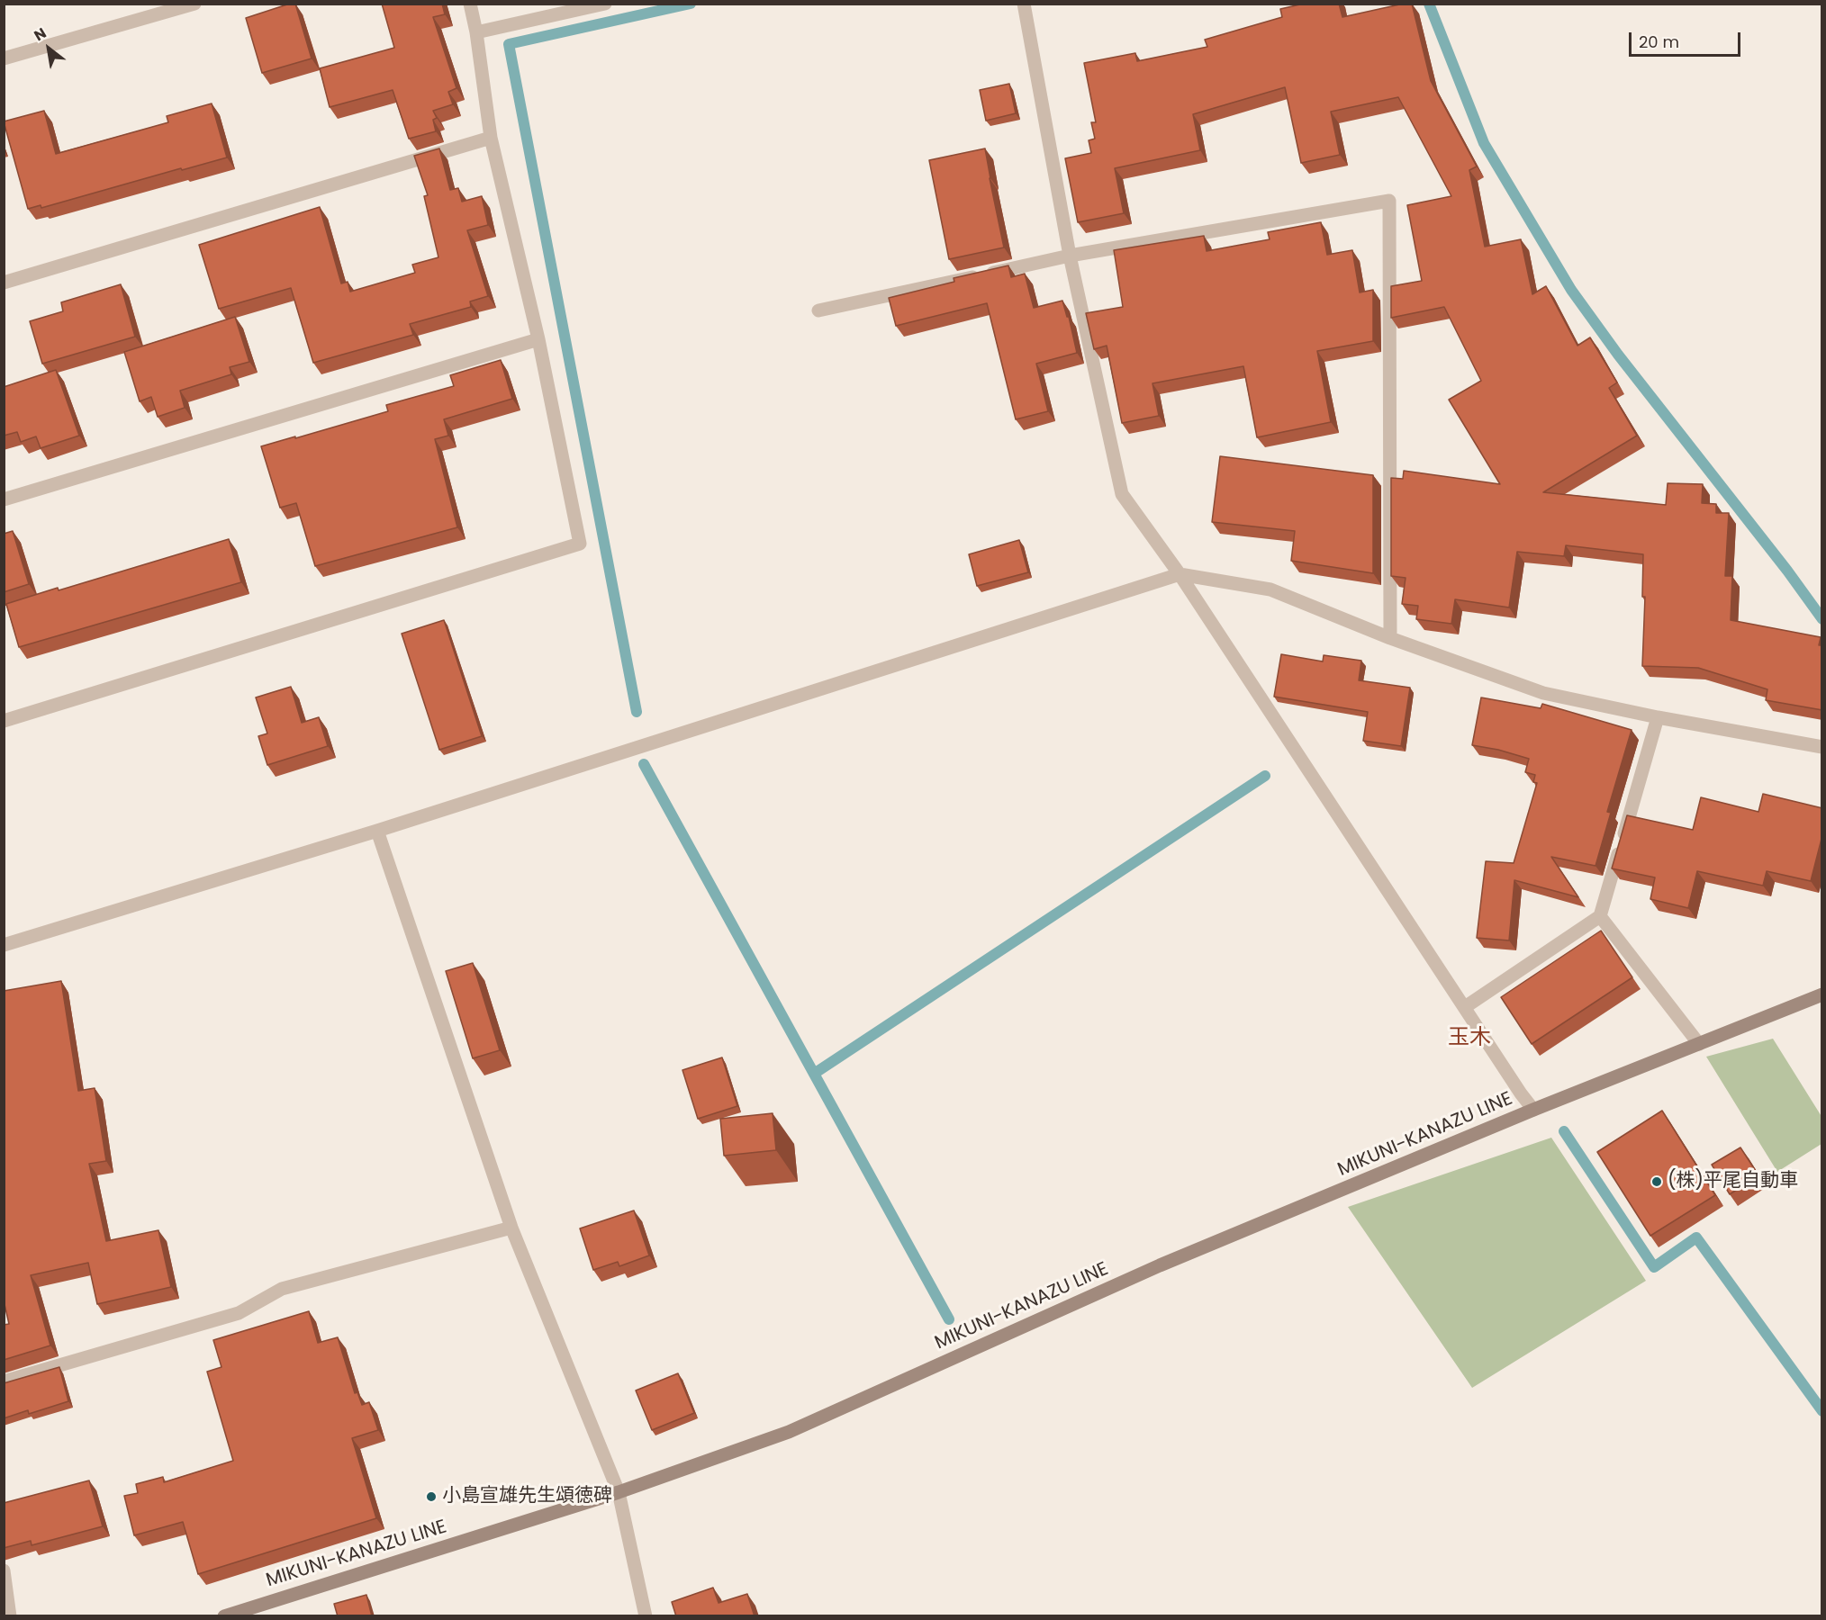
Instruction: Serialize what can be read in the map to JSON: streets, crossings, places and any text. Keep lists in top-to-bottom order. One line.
{"streets":{"main road":["MIKUNI-KANAZU LINE"]},"districts":["玉木"],"places":["(株)平尾自動車","小島宣雄先生頌徳碑"],"scale_bar":"20 m","north":"top left"}
